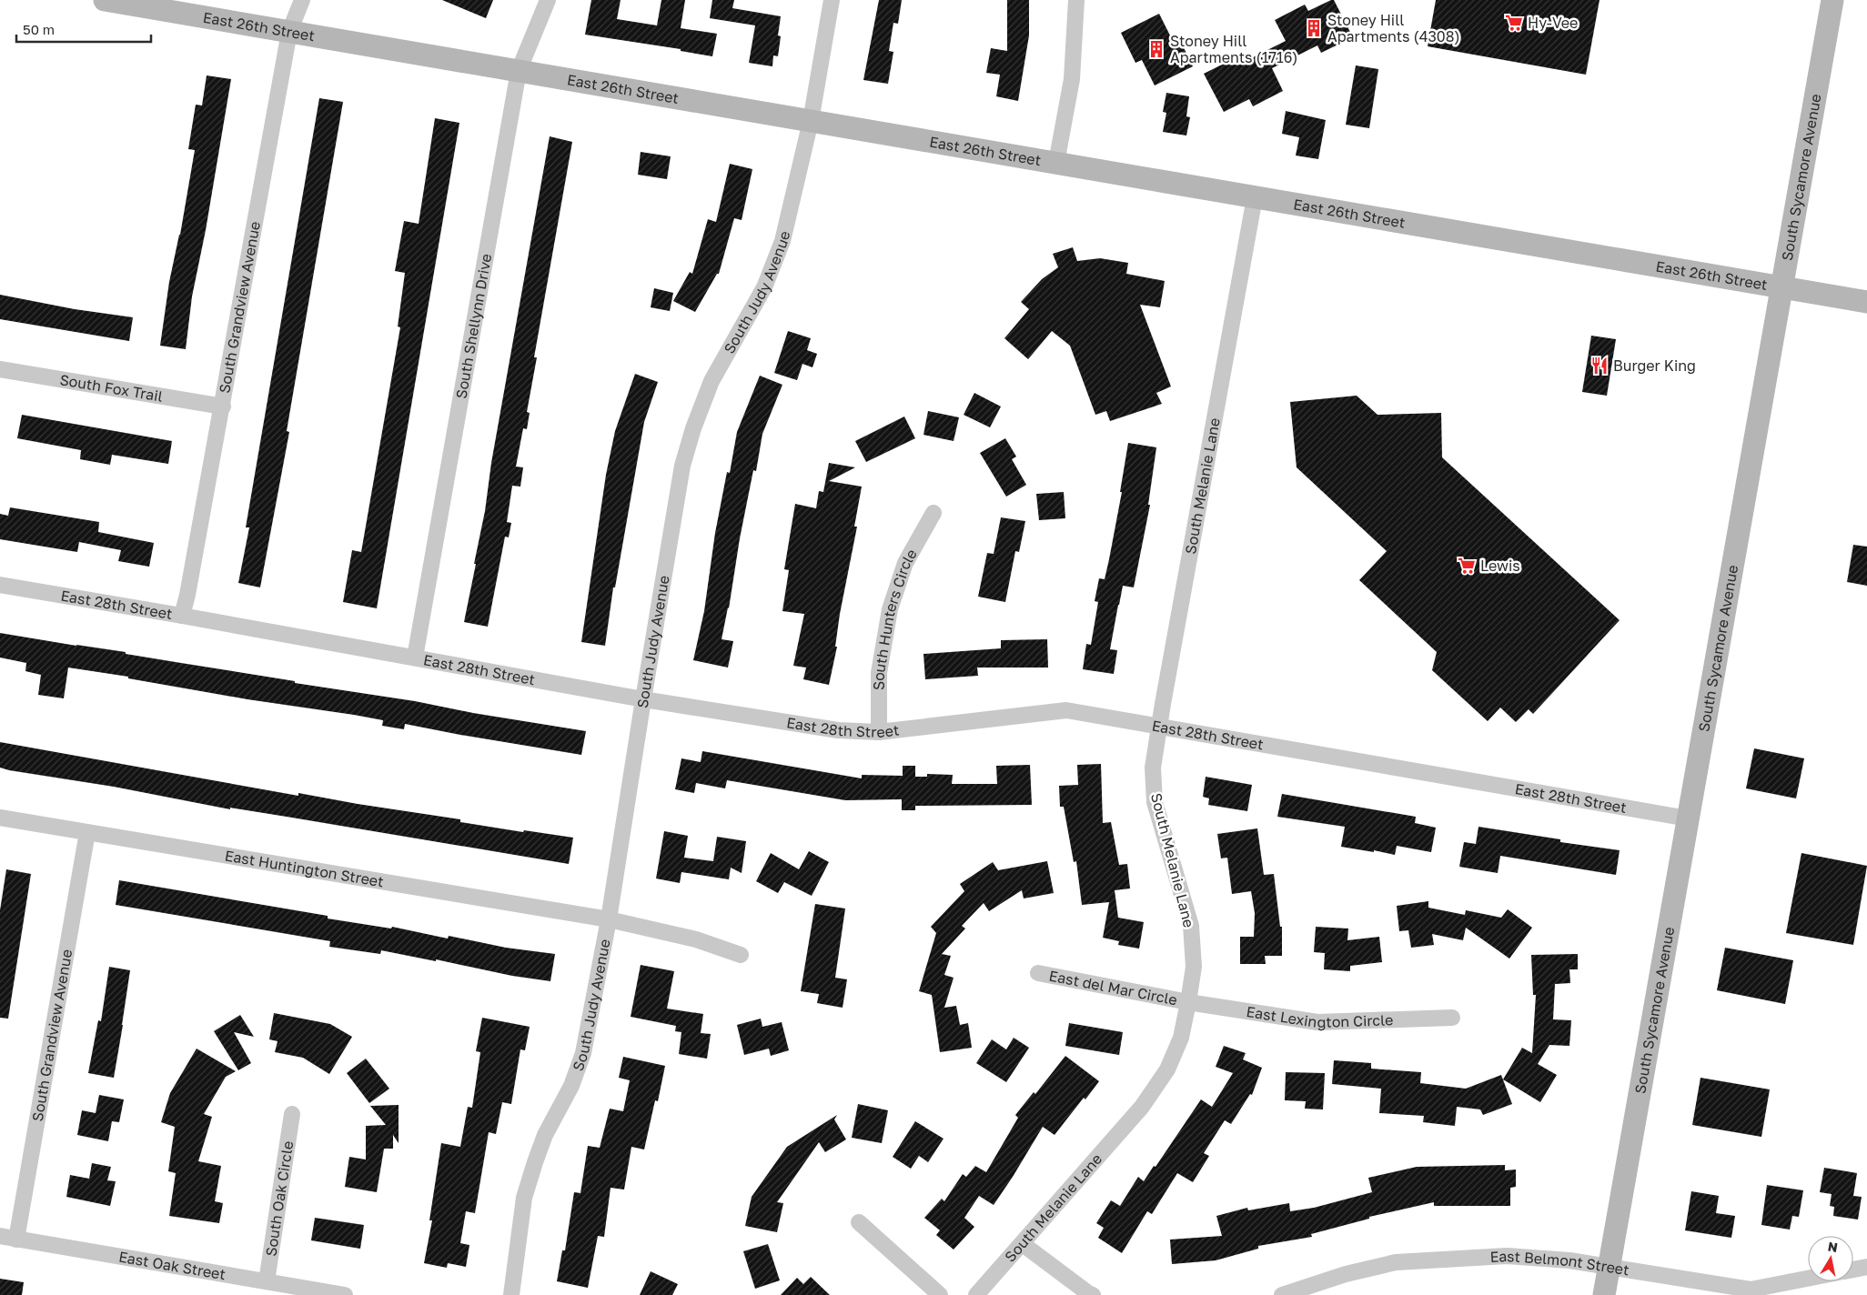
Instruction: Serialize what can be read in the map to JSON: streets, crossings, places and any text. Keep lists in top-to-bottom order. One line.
{"streets":{"main road":["East 26th Street","South Sycamore Avenue"],"street":["South Judy Avenue","South Grandview Avenue","South Shellynn Drive","South Fox Trail","South Melanie Lane","East 28th Street","South Hunters Circle","East Huntington Street","East del Mar Circle","East Lexington Circle","South Oak Circle","East Belmont Street","East Oak Street"]},"crossings":[["East 26th Street","South Sycamore Avenue"],["East 26th Street","South Judy Avenue"],["East 26th Street","South Grandview Avenue"],["East 26th Street","South Shellynn Drive"],["East 26th Street","South Melanie Lane"],["South Sycamore Avenue","East 28th Street"],["South Sycamore Avenue","East Belmont Street"],["South Judy Avenue","East 28th Street"],["South Judy Avenue","East Huntington Street"],["South Grandview Avenue","South Fox Trail"],["South Grandview Avenue","East 28th Street"],["South Grandview Avenue","East Huntington Street"],["South Grandview Avenue","East Oak Street"],["South Shellynn Drive","East 28th Street"],["South Melanie Lane","East 28th Street"],["South Melanie Lane","East del Mar Circle"],["South Melanie Lane","East Lexington Circle"],["East 28th Street","South Hunters Circle"],["East del Mar Circle","East Lexington Circle"],["South Oak Circle","East Oak Street"]],"places":{"supermarket":["Hy-Vee","Lewis"],"building":["Stoney Hill Apartments (4308)","Stoney Hill Apartments (1716)"],"restaurant":["Burger King"]},"scale_bar":"50 m","north":"top"}
